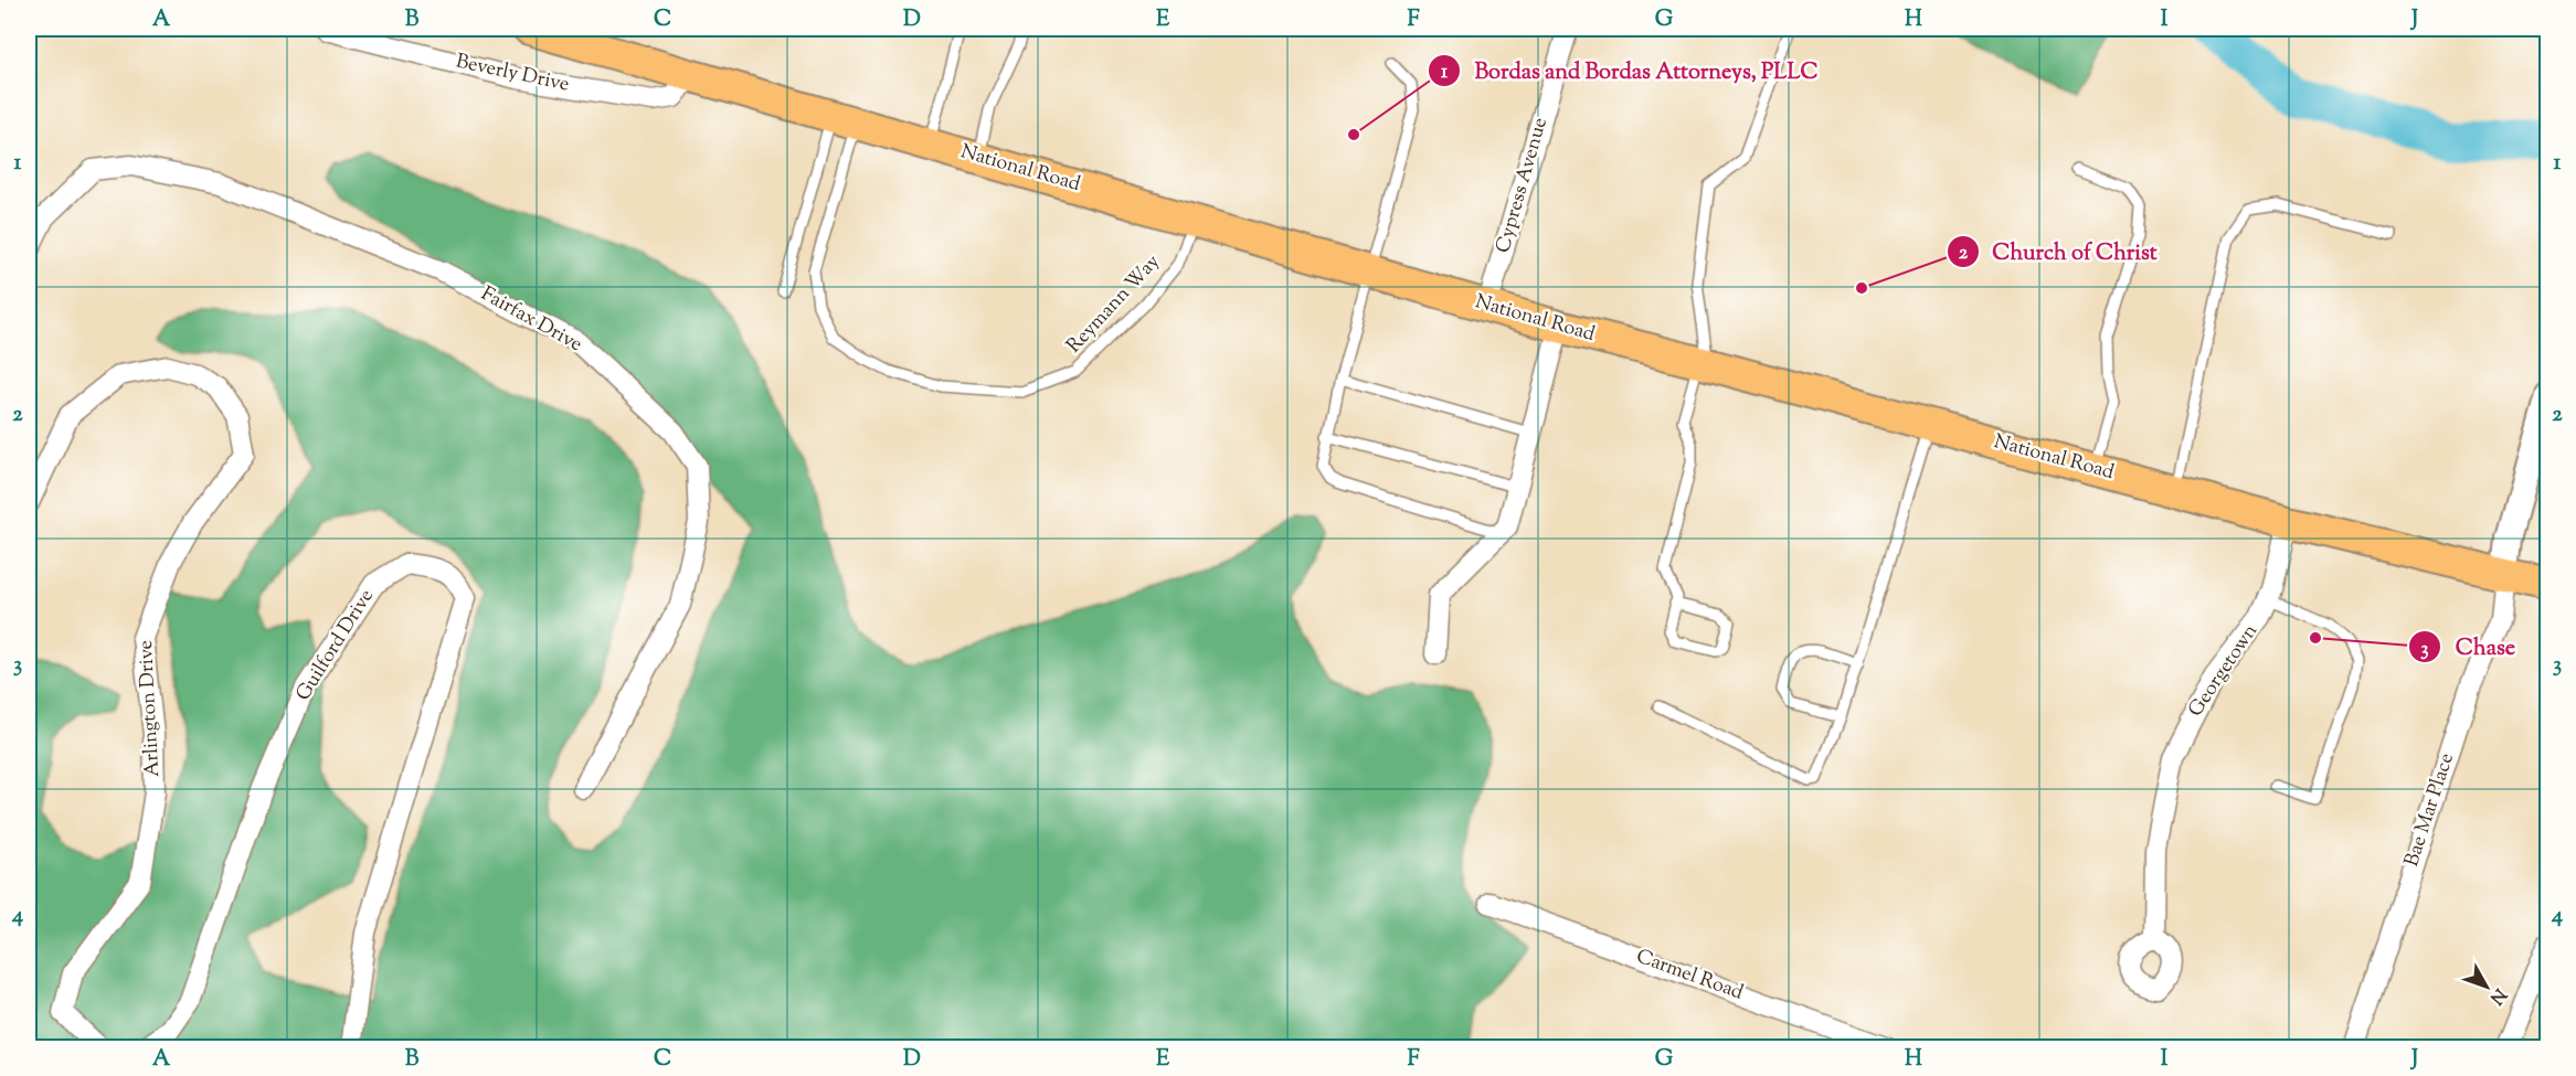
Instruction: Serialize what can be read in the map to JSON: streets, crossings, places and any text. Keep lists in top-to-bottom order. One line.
{"streets":{"main road":["National Road"],"street":["Beverly Drive","Cypress Avenue","Fairfax Drive","Guilford Drive","Georgetown","Arlington Drive","Bae Mar Place","Carmel Road"],"lane":["Reymann Way"]},"crossings":[["Beverly Drive","National Road"],["National Road","Cypress Avenue"],["National Road","Reymann Way"],["National Road","Georgetown"],["National Road","Bae Mar Place"]],"places":["Bordas and Bordas Attorneys, PLLC","Church of Christ","Chase"],"north":"bottom right","grid":{"columns":["A","B","C","D","E","F","G","H","I","J"],"rows":["1","2","3","4"]}}
